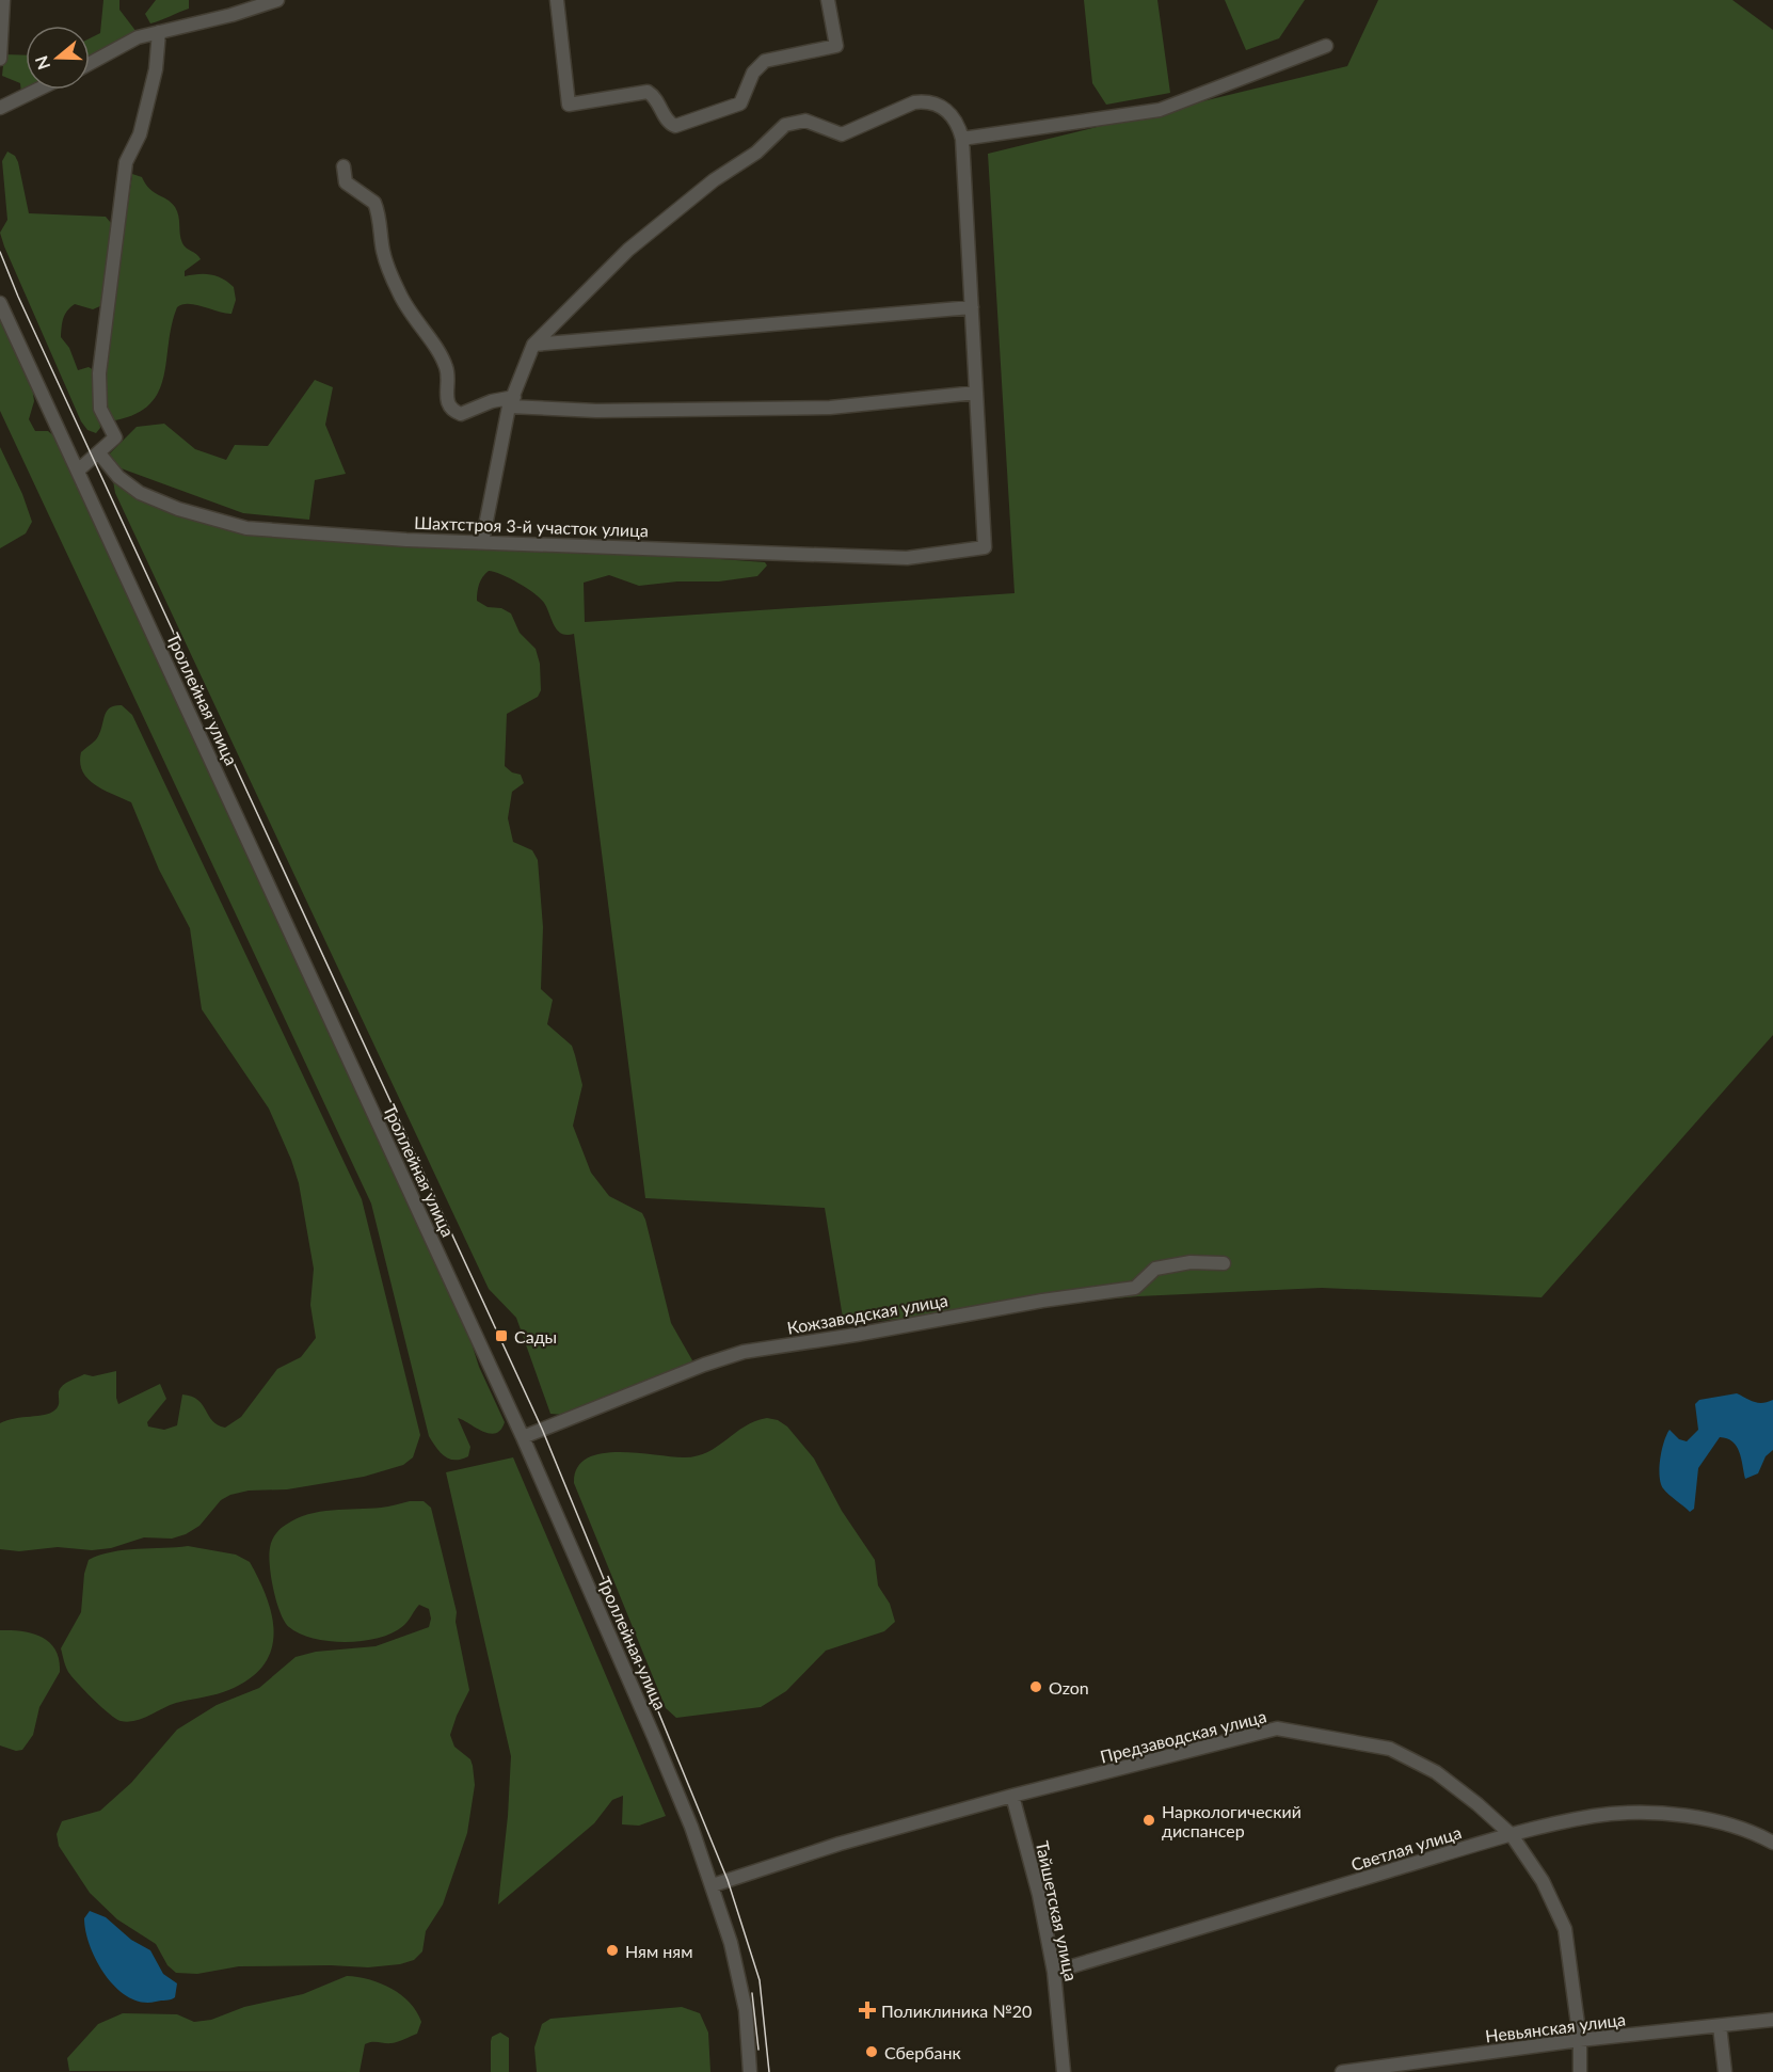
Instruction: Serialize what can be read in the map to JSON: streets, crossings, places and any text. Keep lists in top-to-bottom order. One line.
{"streets":{"street":["Шахтстроя 3-й участок улица","Троллейная улица","Кожзаводская улица","Предзаводская улица","Светлая улица","Тайшетская улица","Невьянская улица"]},"crossings":[["Троллейная улица","Кожзаводская улица"],["Троллейная улица","Предзаводская улица"],["Предзаводская улица","Светлая улица"],["Предзаводская улица","Тайшетская улица"],["Предзаводская улица","Невьянская улица"],["Светлая улица","Тайшетская улица"]],"places":{"transit":["Сады"],"other":["Ozon","Наркологический диспансер","Ням ням","Сбербанк"],"health":["Поликлиника №20"]},"north":"left"}
